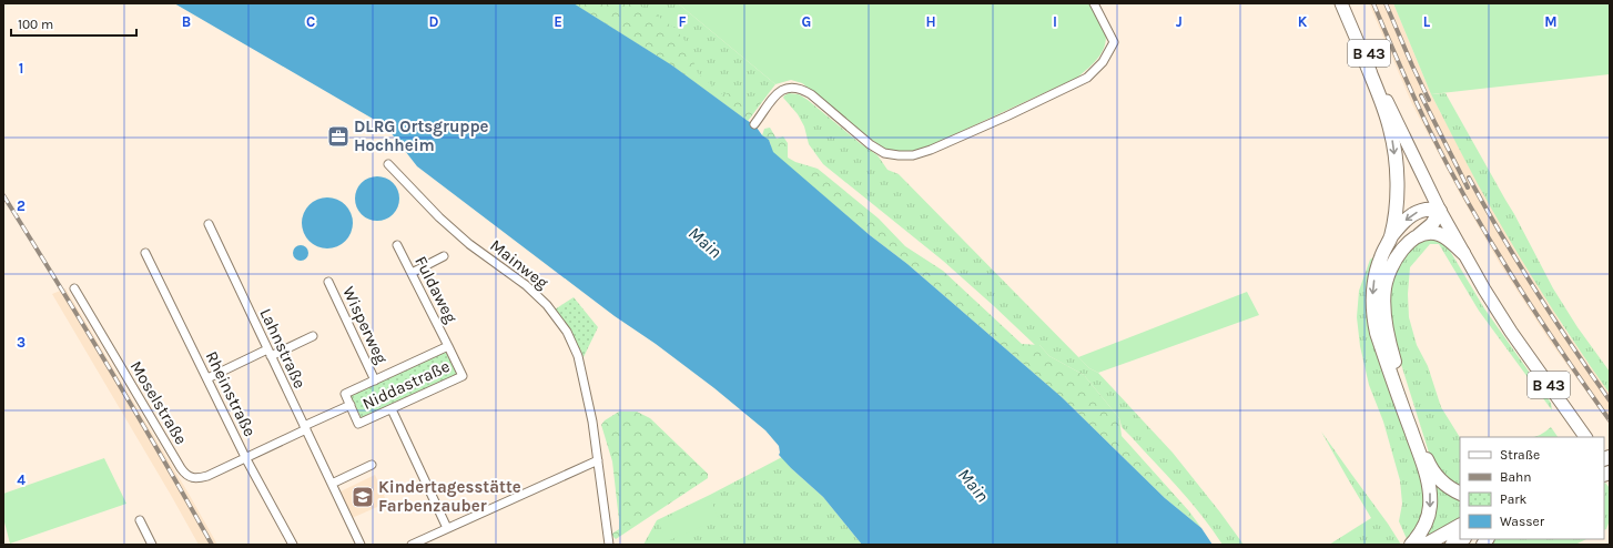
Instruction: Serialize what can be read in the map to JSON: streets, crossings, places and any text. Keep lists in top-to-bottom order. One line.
{"streets":{"main road":["B 43"],"street":["Mainweg","Fuldaweg","Wisperweg","Lahnstraße","Niddastraße","Rheinstraße","Moselstraße"]},"crossings":[["Fuldaweg","Niddastraße"],["Wisperweg","Niddastraße"],["Lahnstraße","Niddastraße"],["Lahnstraße","Moselstraße"],["Niddastraße","Moselstraße"],["Rheinstraße","Moselstraße"]],"water":["Main"],"places":{"office":["DLRG Ortsgruppe Hochheim"],"school or university":["Kindertagesstätte Farbenzauber"]},"legend":["Straße","Bahn","Park","Wasser"],"scale_bar":"100 m","grid":{"columns":["B","C","D","E","F","G","H","I","J","K","L","M"],"rows":["1","2","3","4"]}}
